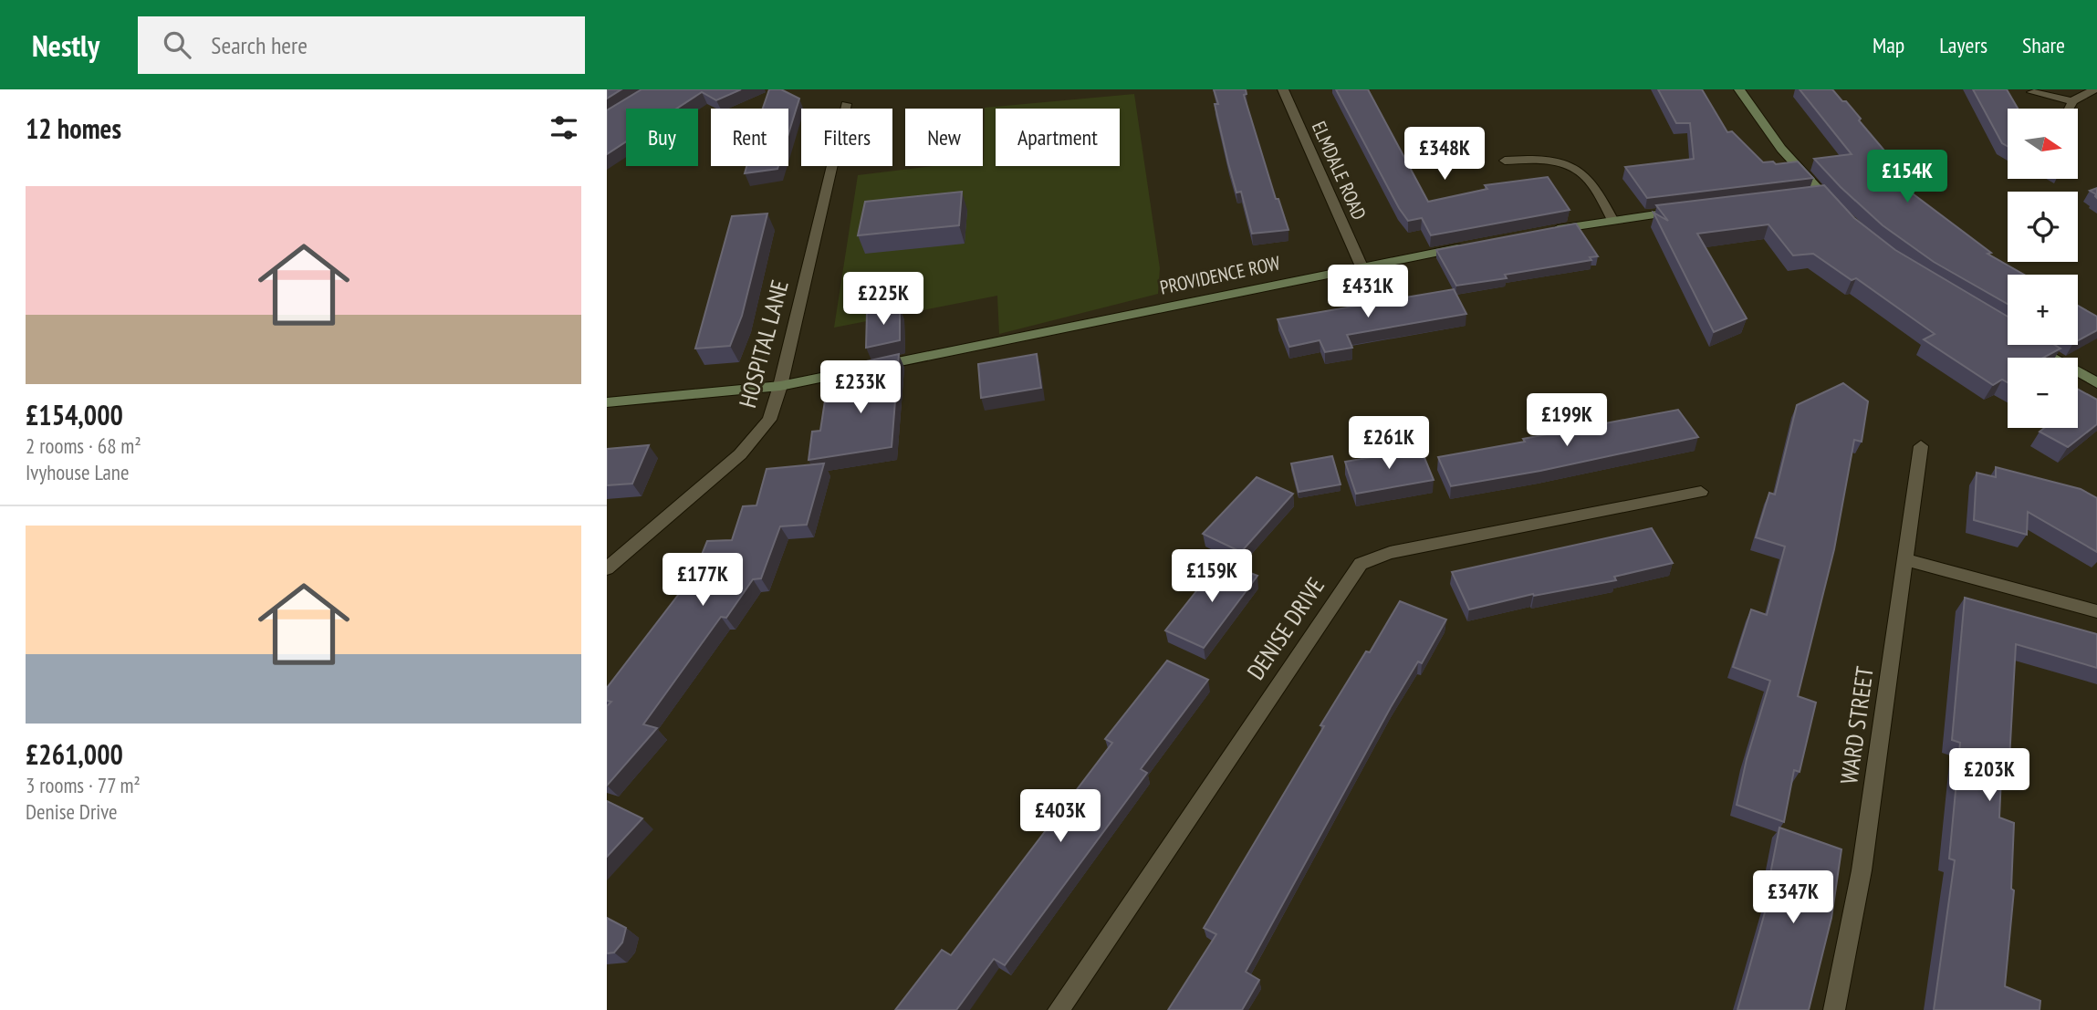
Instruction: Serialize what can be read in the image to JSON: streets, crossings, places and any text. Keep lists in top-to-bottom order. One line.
{"streets":{"street":["ELMDALE ROAD","PROVIDENCE ROW","HOSPITAL LANE","DENISE DRIVE","WARD STREET"]},"crossings":[["ELMDALE ROAD","PROVIDENCE ROW"],["PROVIDENCE ROW","HOSPITAL LANE"]],"north":"right","page":{"header":"Nestly","search":"Search here","nav":["Map","Layers","Share"],"heading":"12 homes","map_buttons":["+","−"],"chip":["Buy","Rent","Filters","New","Apartment"],"price":["£348K","£154K","£431K","£225K","£233K","£199K","£261K","£159K","£177K","£203K","£403K","£347K"],"list":[{"name":"£154,000","note":"2 rooms · 68 m² · Ivyhouse Lane"},{"name":"£261,000","note":"3 rooms · 77 m² · Denise Drive"}]}}
